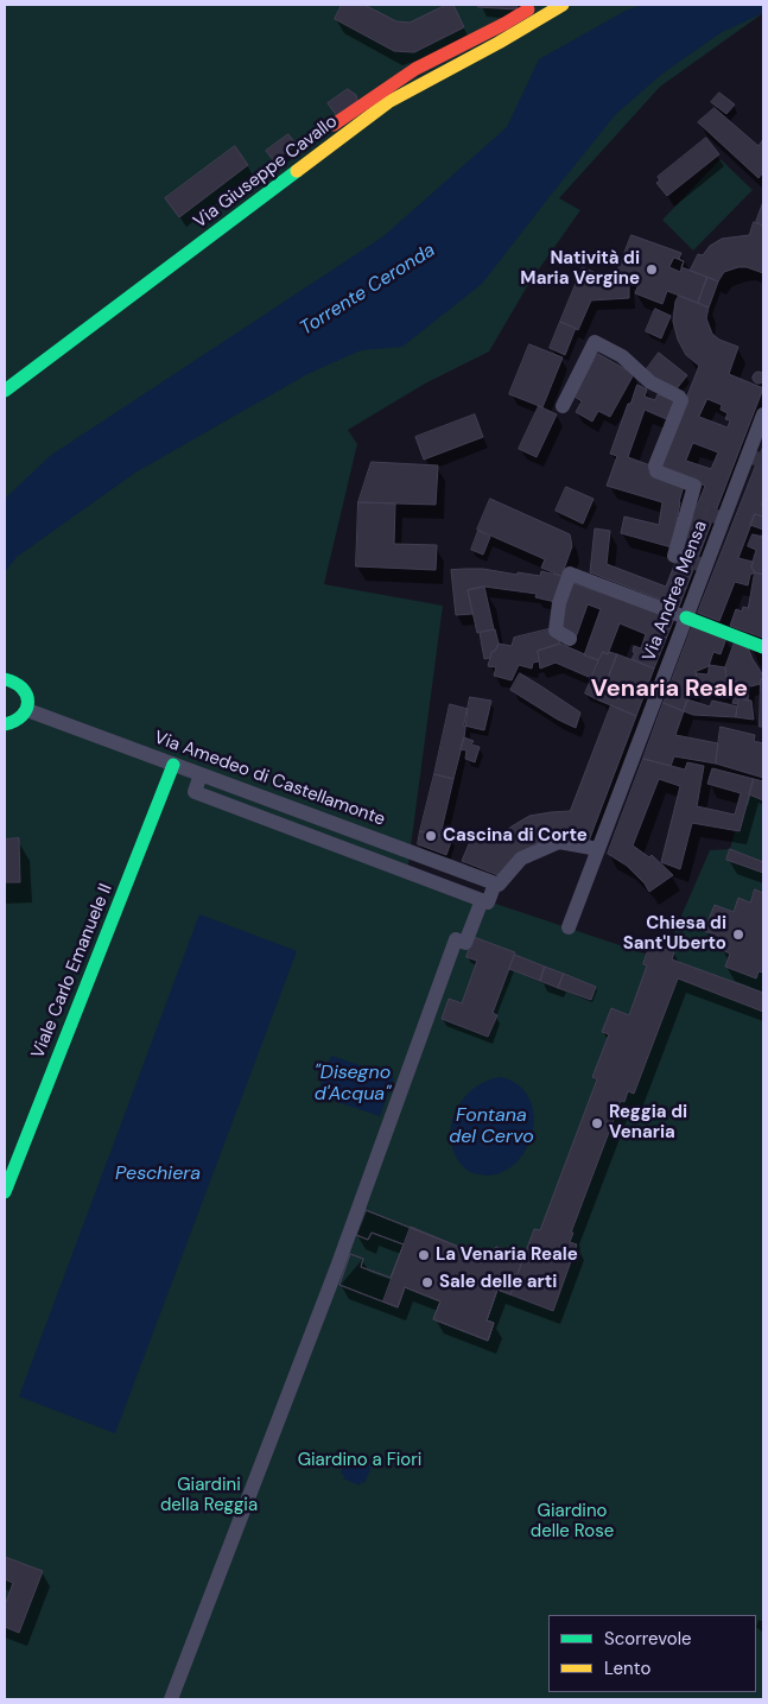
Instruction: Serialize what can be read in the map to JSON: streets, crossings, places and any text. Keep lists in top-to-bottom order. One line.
{"streets":{"street":["Via Giuseppe Cavallo","Via Andrea Mensa","Via Amedeo di Castellamonte","Viale Carlo Emanuele II"]},"crossings":[["Via Amedeo di Castellamonte","Viale Carlo Emanuele II"]],"districts":["Venaria Reale"],"water":["Torrente Ceronda","\"Disegno d'Acqua\"","Fontana del Cervo","Peschiera"],"parks":["Giardino a Fiori","Giardini della Reggia","Giardino delle Rose"],"places":["Natività di Maria Vergine","Cascina di Corte","Chiesa di Sant'Uberto","Reggia di Venaria","La Venaria Reale","Sale delle arti"],"legend":["Scorrevole","Lento"]}
